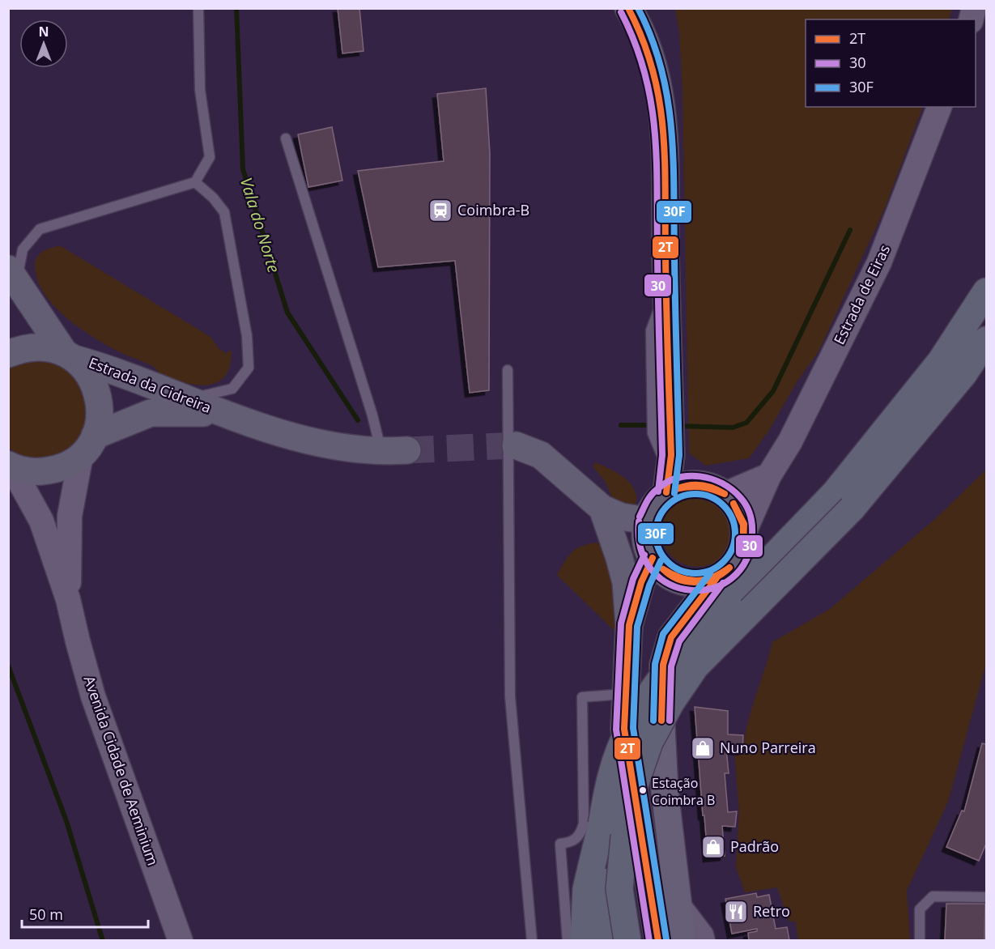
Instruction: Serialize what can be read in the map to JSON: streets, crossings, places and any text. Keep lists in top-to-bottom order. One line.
{"streets":{"main road":["Estrada da Cidreira"],"street":["Estrada de Eiras","Avenida Cidade de Aeminium"]},"crossings":[["Estrada da Cidreira","Avenida Cidade de Aeminium"]],"water":["Vala do Norte"],"places":{"station":["Coimbra-B"],"shop":["Nuno Parreira","Padrão"],"other":["Estação Coimbra B"],"restaurant":["Retro"]},"lines":["transit line 2T","transit line 30F","transit line 30"],"legend":["2T","30","30F"],"scale_bar":"50 m","north":"top"}
